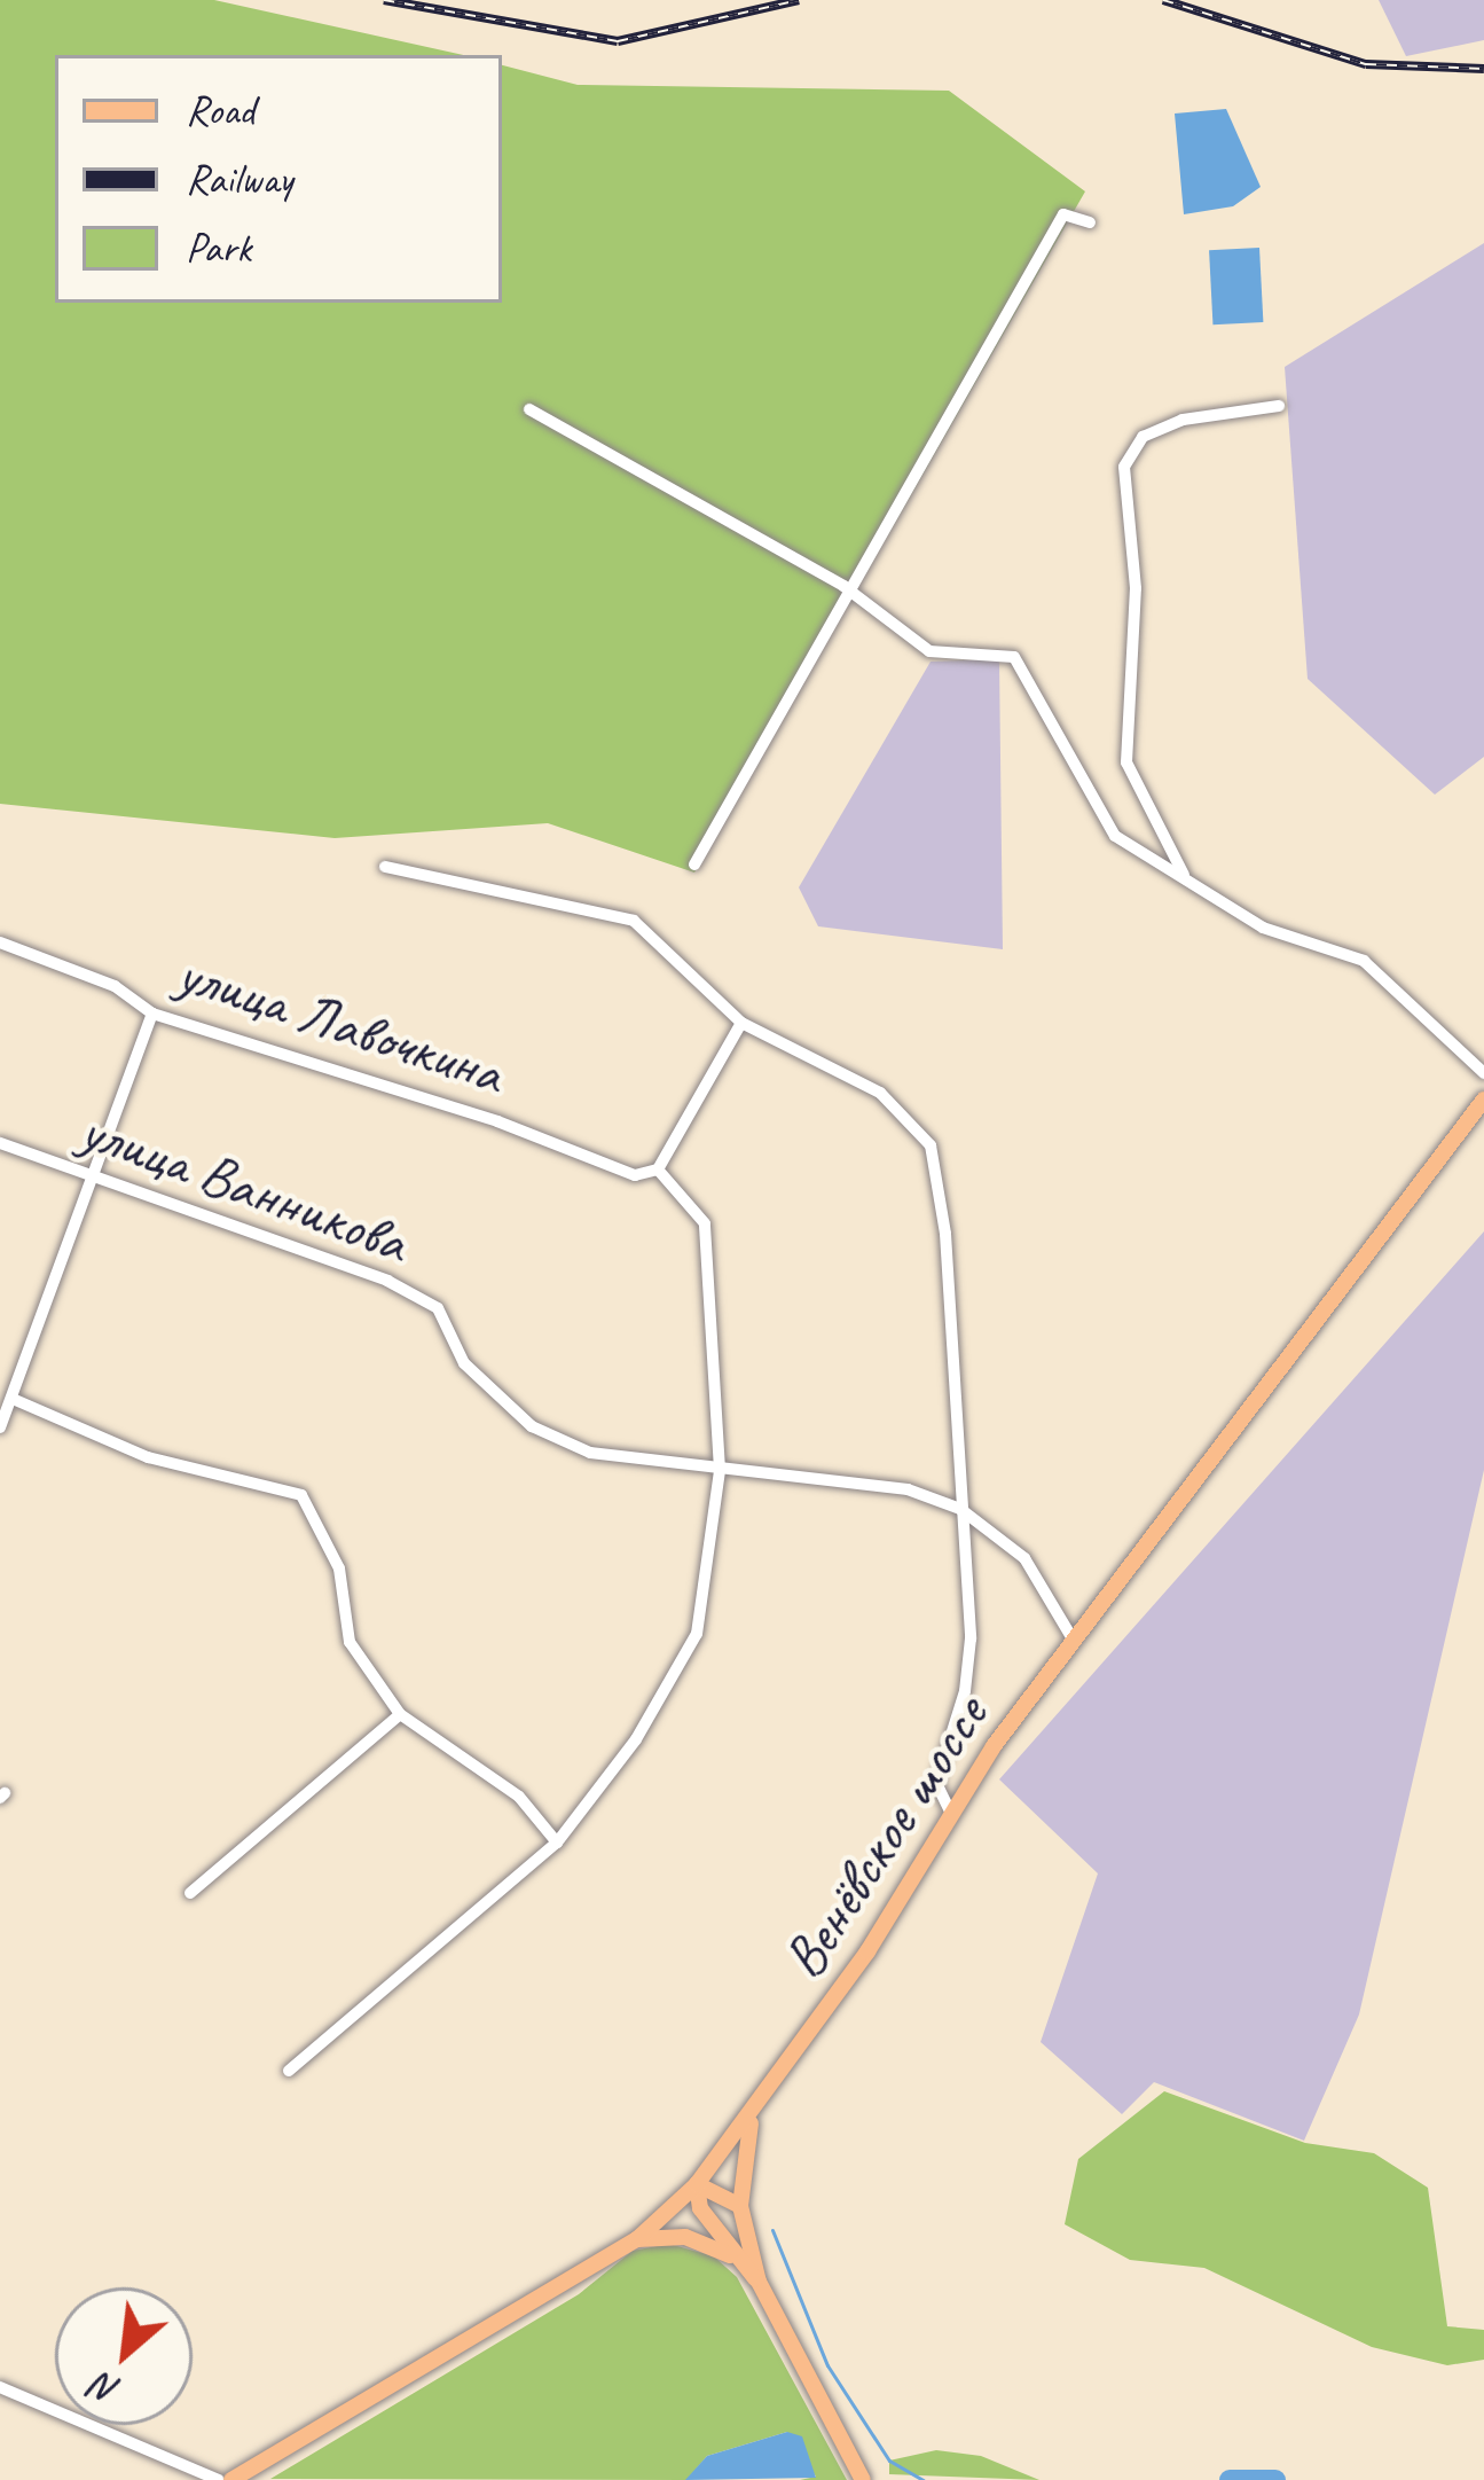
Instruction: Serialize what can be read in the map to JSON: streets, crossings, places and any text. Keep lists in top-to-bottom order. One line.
{"streets":{"main road":["Венёвское шоссе"],"street":["улица Лавочкина","улица Ванникова"]},"legend":["Road","Railway","Park"],"north":"bottom left"}
